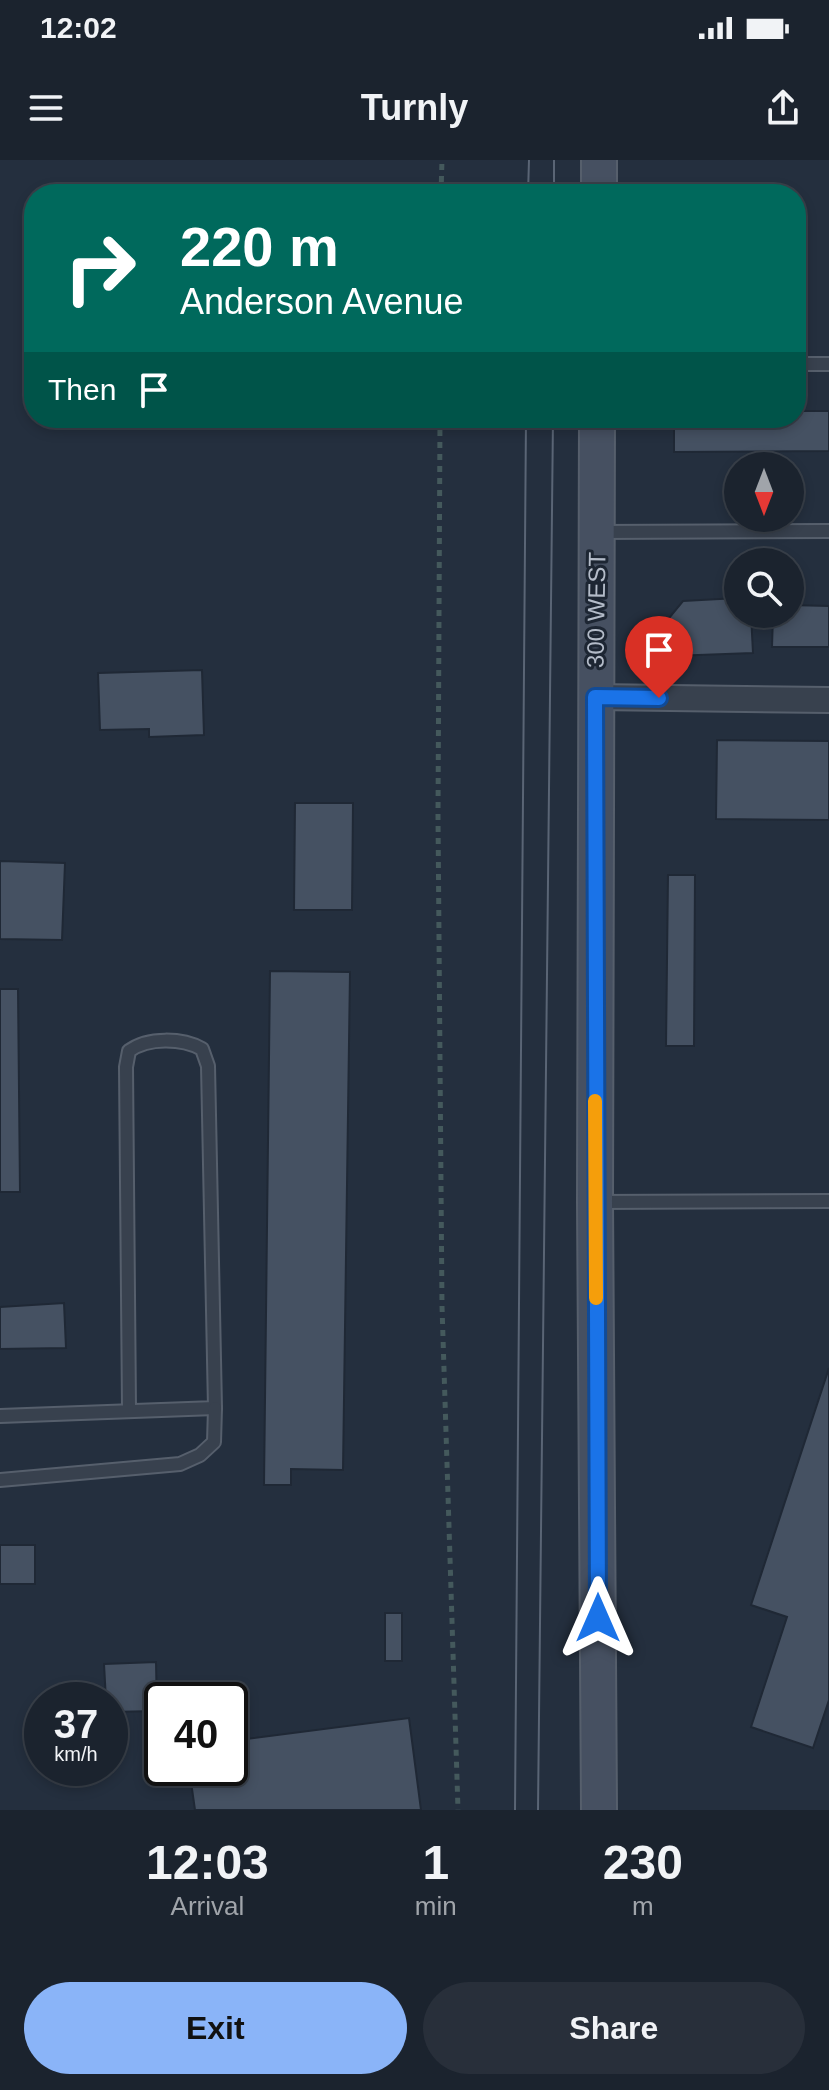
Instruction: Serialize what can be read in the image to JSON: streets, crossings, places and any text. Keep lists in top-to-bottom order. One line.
{"streets":{"street":["300 WEST"]},"north":"bottom","page":{"status":"12:02","header":"Turnly","turn":["220 m","Anderson Avenue"],"then":"Then","speed":"37 km/h","limit":"40","eta":["12:03","Arrival","1","min","230","m"],"buttons":["Exit","Share"]}}
